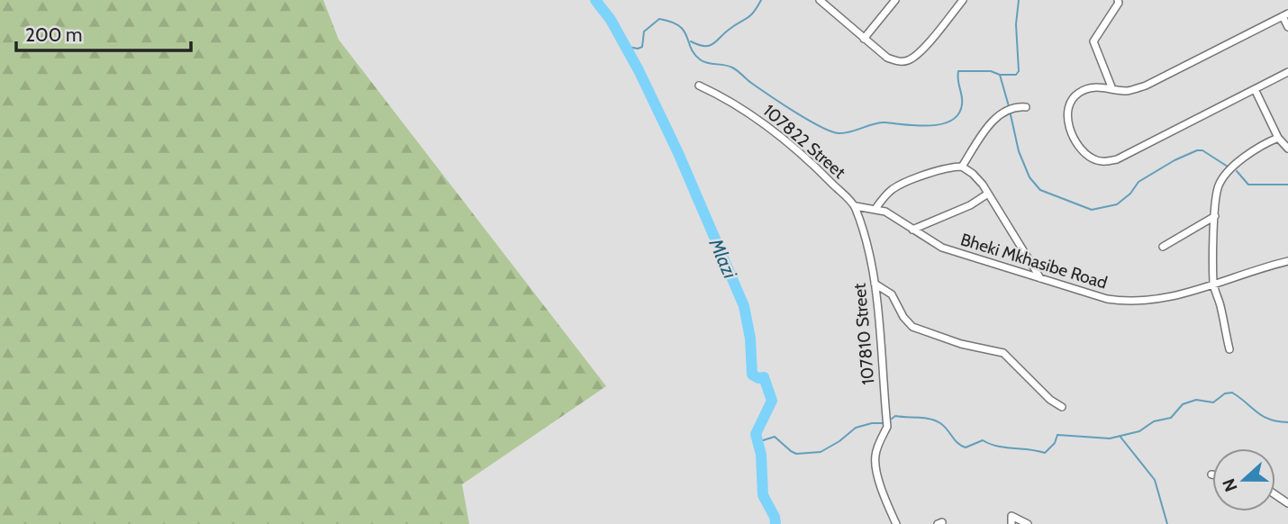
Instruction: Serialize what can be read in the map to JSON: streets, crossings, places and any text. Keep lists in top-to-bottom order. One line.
{"streets":{"street":["107822 Street","Bheki Mkhasibe Road","107810 Street"]},"crossings":[["107822 Street","Bheki Mkhasibe Road"],["107822 Street","107810 Street"],["Bheki Mkhasibe Road","107810 Street"]],"water":["Mlazi"],"scale_bar":"200 m","north":"left"}
